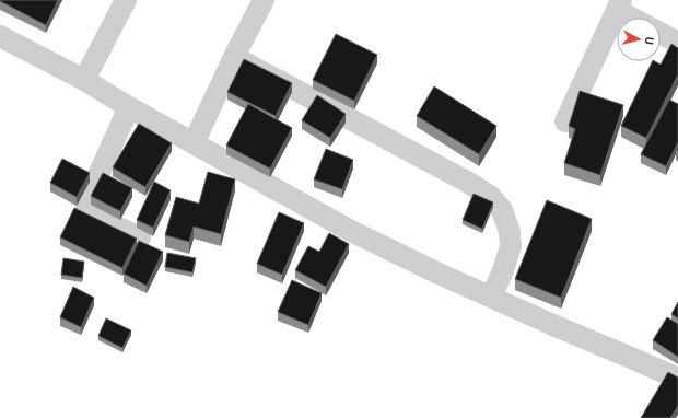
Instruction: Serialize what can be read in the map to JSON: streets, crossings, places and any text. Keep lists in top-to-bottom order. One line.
{"north":"right"}
